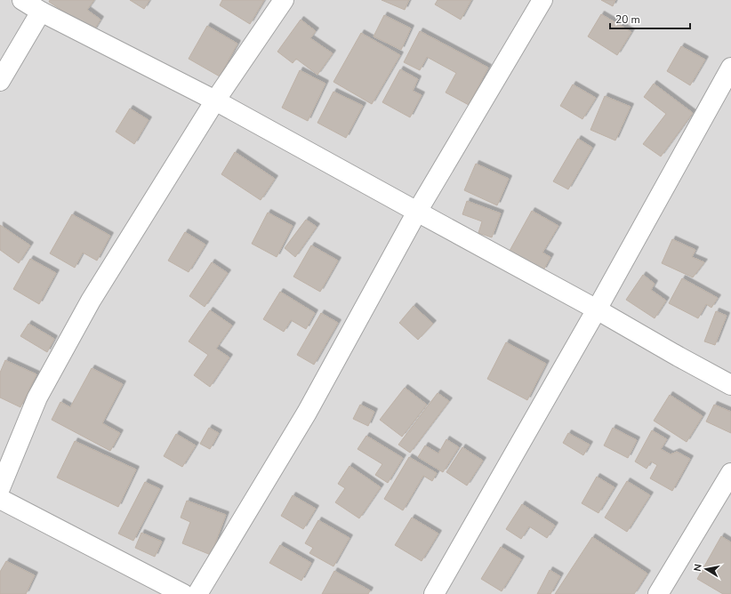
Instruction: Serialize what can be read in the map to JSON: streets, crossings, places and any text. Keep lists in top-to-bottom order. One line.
{"scale_bar":"20 m","north":"left"}
